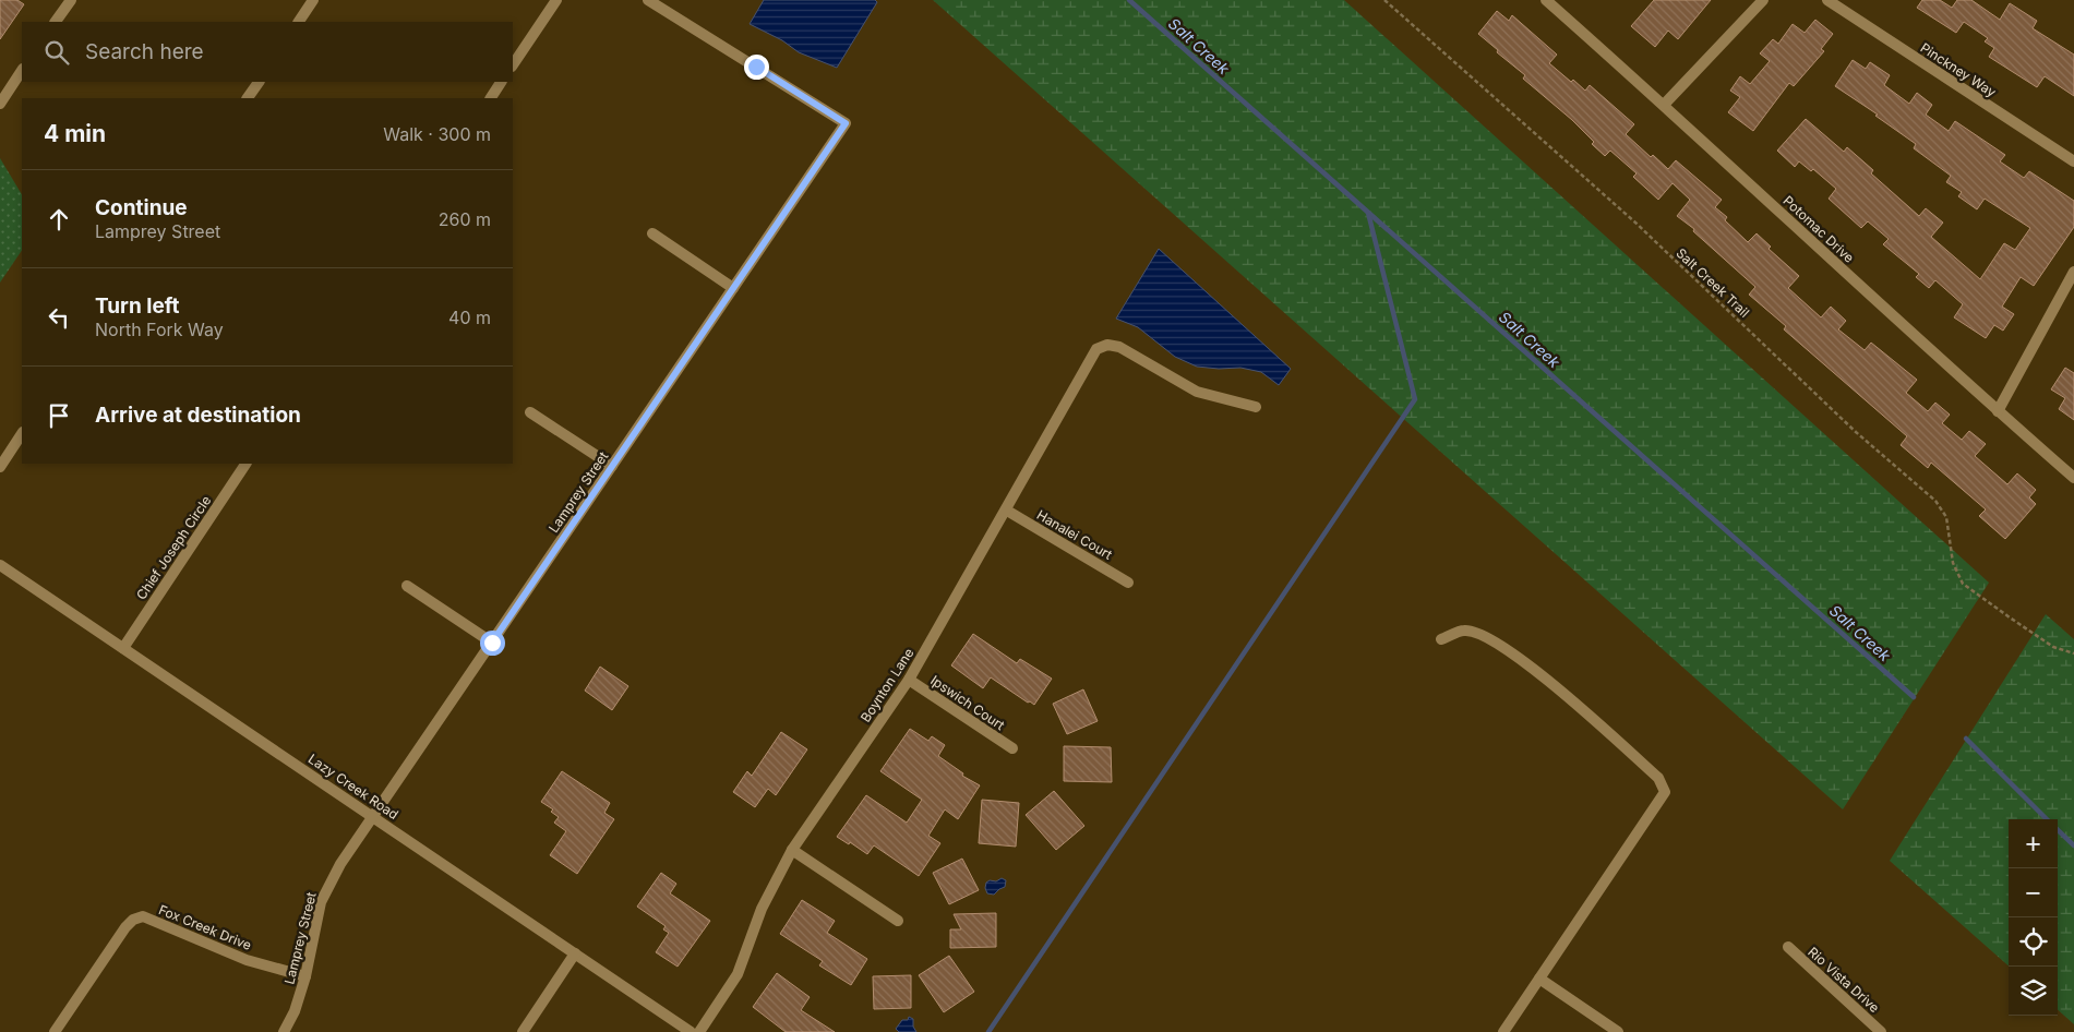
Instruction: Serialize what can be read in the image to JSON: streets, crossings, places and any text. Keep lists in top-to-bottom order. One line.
{"streets":{"street":["Pinckney Way","Potomac Drive","Lamprey Street","Hanalei Court","Chief Joseph Circle","Boynton Lane","Ipswich Court","Lazy Creek Road","Fox Creek Drive","Rio Vista Drive"],"path":["Salt Creek Trail"]},"crossings":[["Lamprey Street","Lazy Creek Road"],["Lamprey Street","Fox Creek Drive"],["Hanalei Court","Boynton Lane"],["Chief Joseph Circle","Lazy Creek Road"],["Boynton Lane","Ipswich Court"]],"water":["Salt Creek"],"page":{"search":"Search here","heading":["4 min","Walk · 300 m"],"list":[["Continue","Lamprey Street","260 m"],["Turn left","North Fork Way","40 m"],"Arrive at destination"],"map_buttons":["+","−"]}}
